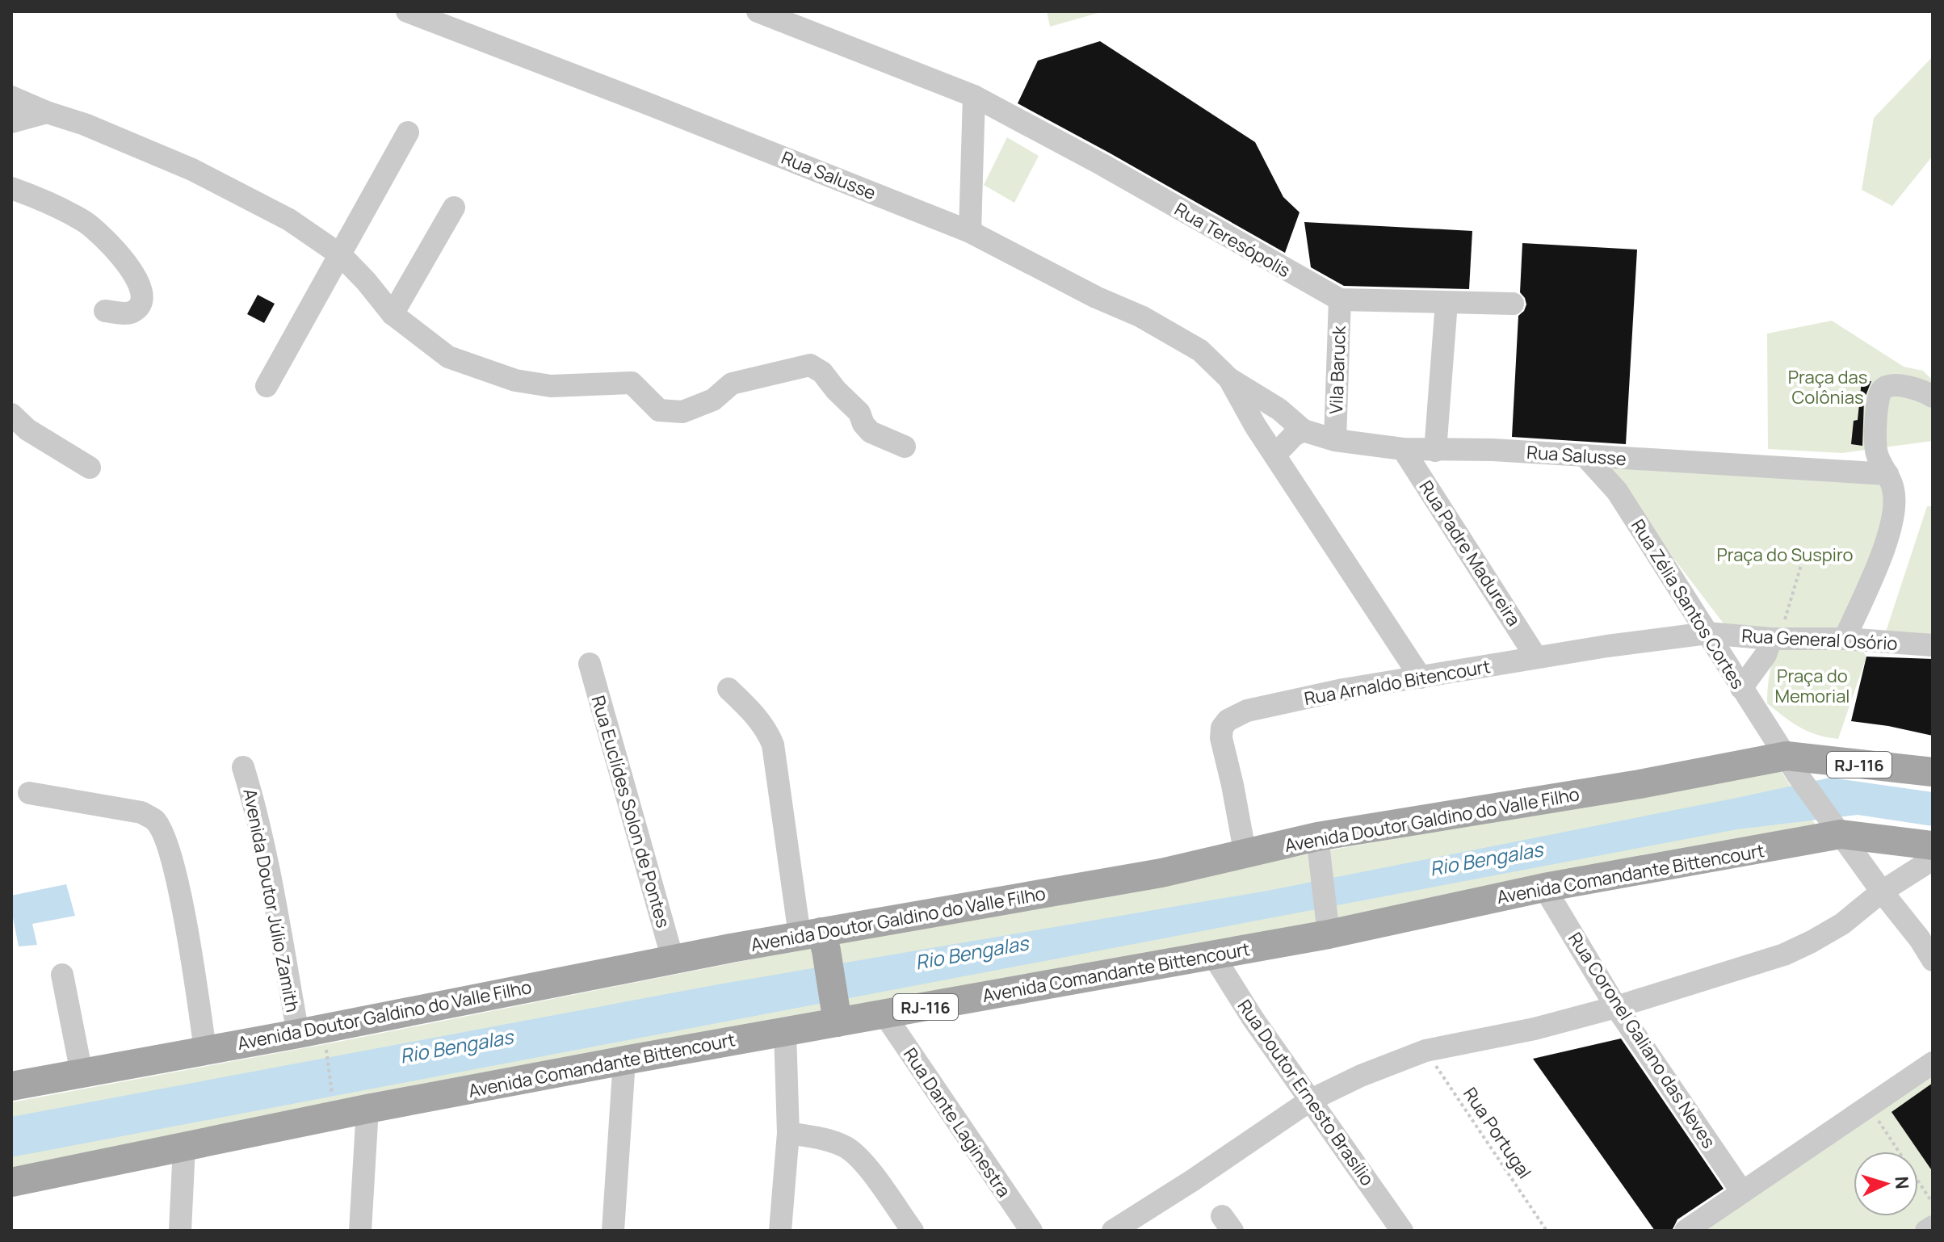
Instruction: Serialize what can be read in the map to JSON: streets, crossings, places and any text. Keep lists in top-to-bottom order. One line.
{"streets":{"main road":["RJ-116","Avenida Doutor Galdino do Valle Filho","Avenida Comandante Bittencourt"],"street":["Rua Salusse","Rua Teresópolis","Vila Baruck","Rua Padre Madureira","Rua Zélia Santos Cortes","Rua General Osório","Rua Arnaldo Bitencourt","Rua Euclídes Solon de Pontes","Avenida Doutor Júlio Zamith","Rua Coronel Galiano das Neves","Rua Doutor Ernesto Brasílio","Rua Dante Laginestra"],"path":["Rua Portugal"]},"crossings":[["Rua Salusse","Vila Baruck"],["Rua Salusse","Rua Padre Madureira"],["Rua Salusse","Rua Zélia Santos Cortes"],["Rua Teresópolis","Vila Baruck"],["Rua Padre Madureira","Rua Arnaldo Bitencourt"],["Rua Zélia Santos Cortes","Rua General Osório"],["Rua Zélia Santos Cortes","Rua Arnaldo Bitencourt"],["Rua Zélia Santos Cortes","RJ-116"],["Rua Zélia Santos Cortes","Avenida Doutor Galdino do Valle Filho"],["Rua Zélia Santos Cortes","Avenida Comandante Bittencourt"],["Rua General Osório","Rua Arnaldo Bitencourt"],["Rua Arnaldo Bitencourt","Avenida Doutor Galdino do Valle Filho"],["RJ-116","Avenida Doutor Galdino do Valle Filho"],["RJ-116","Avenida Comandante Bittencourt"],["Rua Euclídes Solon de Pontes","Avenida Doutor Galdino do Valle Filho"],["Avenida Doutor Galdino do Valle Filho","Avenida Doutor Júlio Zamith"],["Avenida Comandante Bittencourt","Rua Coronel Galiano das Neves"],["Avenida Comandante Bittencourt","Rua Doutor Ernesto Brasílio"],["Avenida Comandante Bittencourt","Rua Dante Laginestra"]],"water":["Rio Bengalas"],"parks":["Praça das Colônias","Praça do Suspiro","Praça do Memorial"],"north":"right"}
